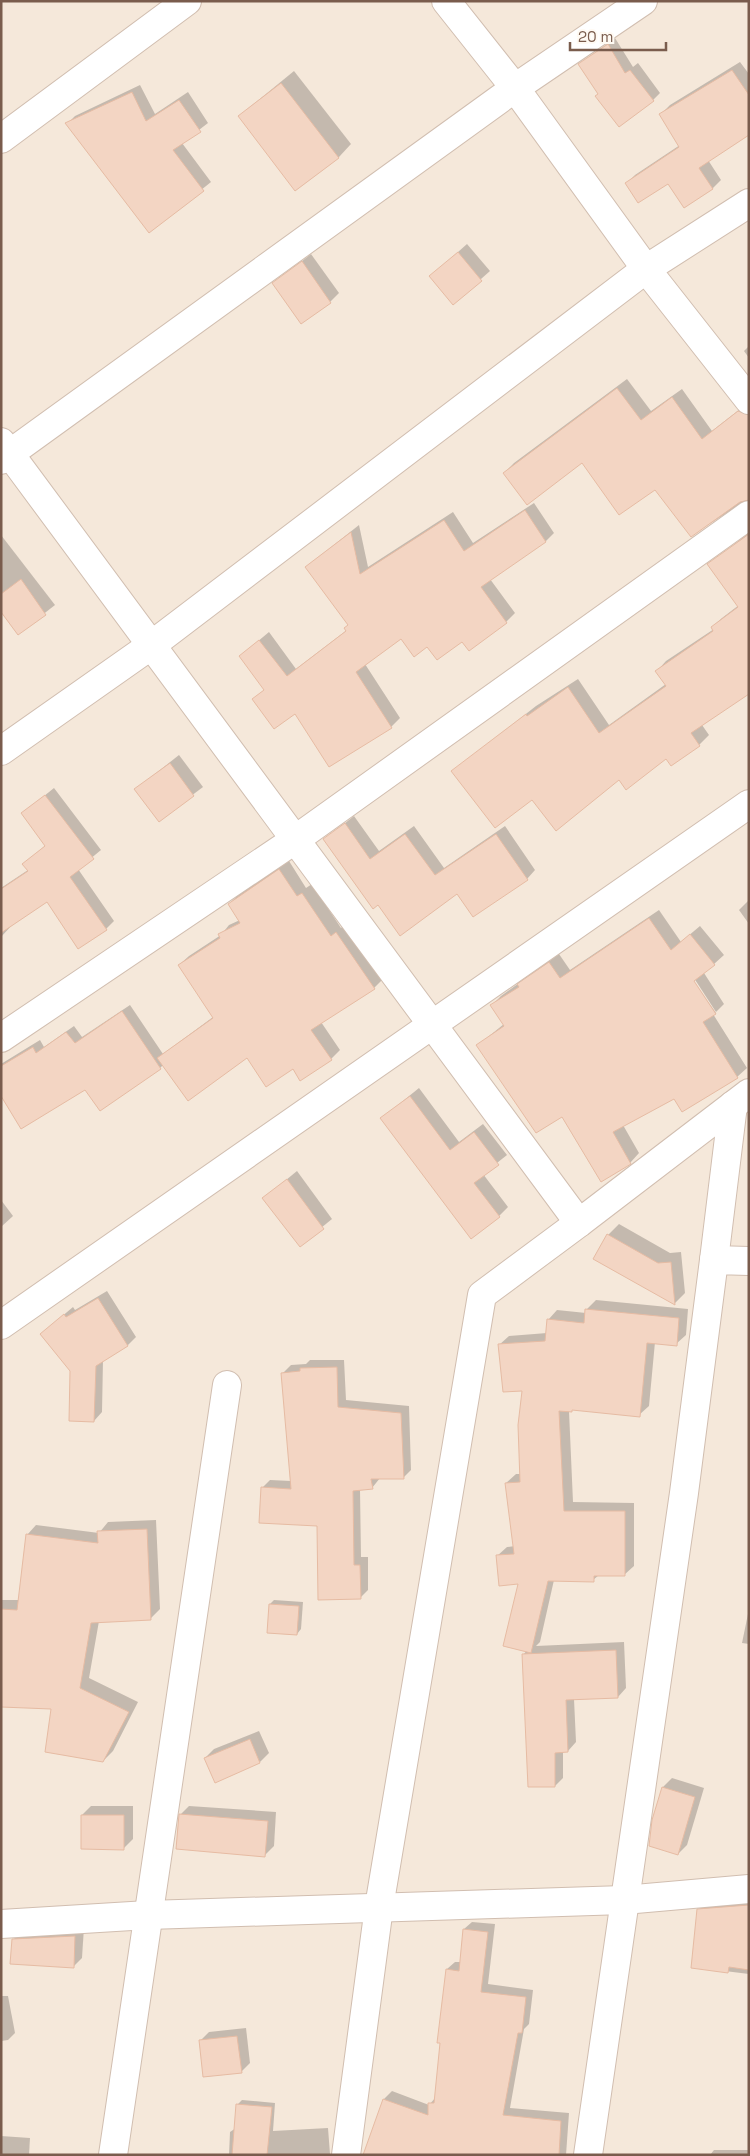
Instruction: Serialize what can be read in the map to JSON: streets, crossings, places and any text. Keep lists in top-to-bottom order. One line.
{"scale_bar":"20 m"}
